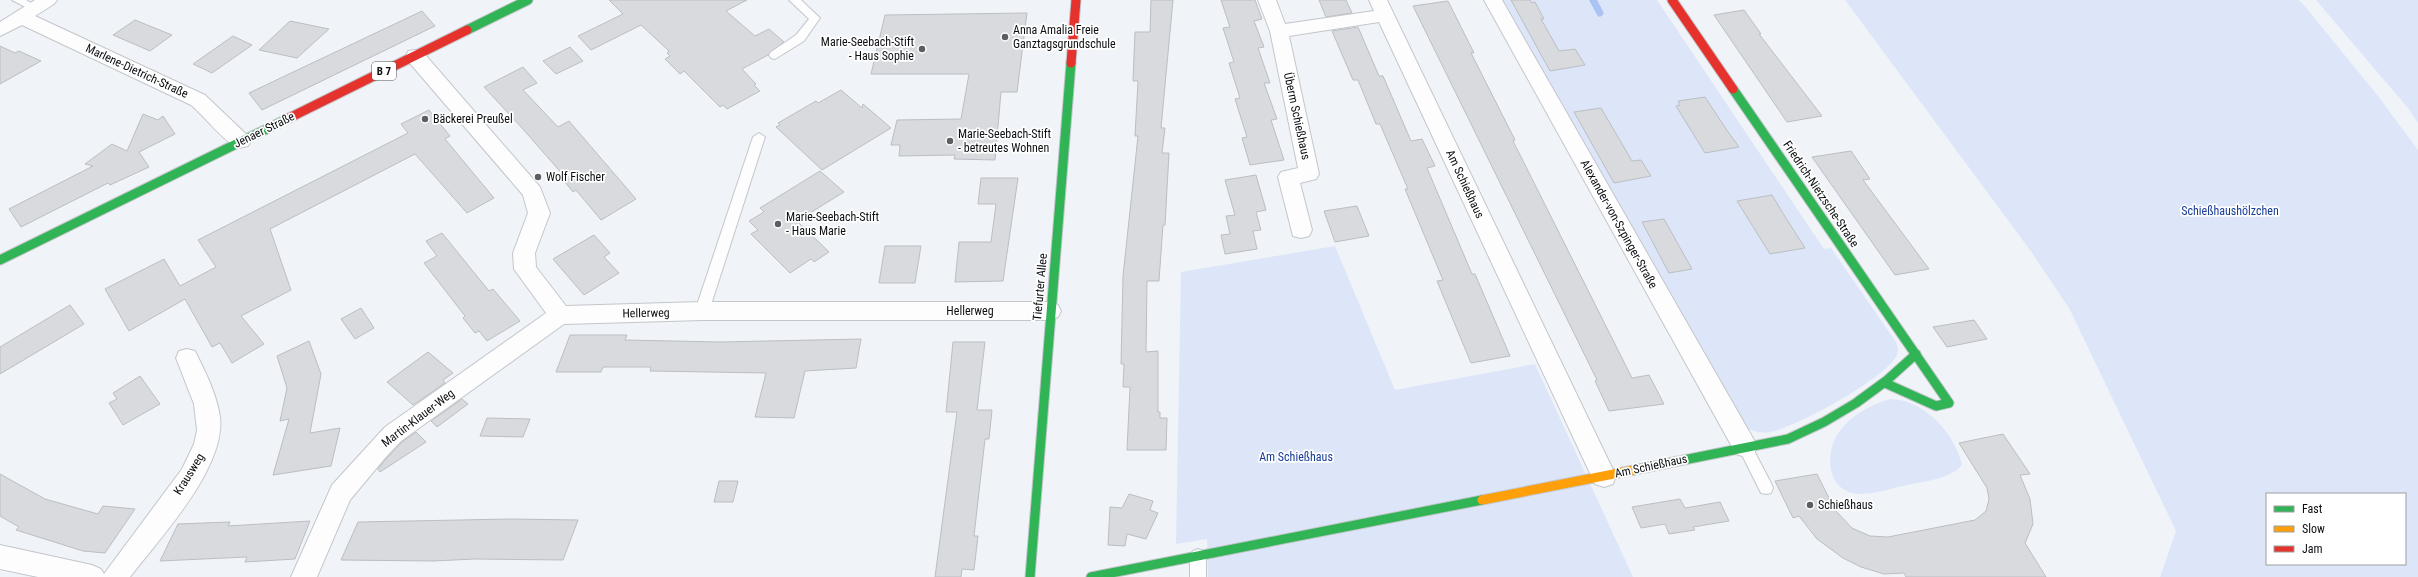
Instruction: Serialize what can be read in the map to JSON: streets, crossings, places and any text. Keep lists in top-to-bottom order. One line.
{"streets":{"street":["Marlene-Dietrich-Straße","B 7","Überm Schießhaus","Jenaer Straße","Am Schießhaus","Friedrich-Nietzsche-Straße","Alexander-von-Szpinger-Straße","Tiefurter Allee","Hellerweg","Martin-Klauer-Weg","Krausweg"]},"crossings":[["Marlene-Dietrich-Straße","Jenaer Straße"],["Am Schießhaus","Friedrich-Nietzsche-Straße"],["Am Schießhaus","Alexander-von-Szpinger-Straße"],["Tiefurter Allee","Hellerweg"],["Hellerweg","Martin-Klauer-Weg"]],"parks":["Schießhaushölzchen","Am Schießhaus"],"places":["Anna Amalia Freie Ganztagsgrundschule","Marie-Seebach-Stift - Haus Sophie","Bäckerei Preußel","Marie-Seebach-Stift - betreutes Wohnen","Wolf Fischer","Marie-Seebach-Stift - Haus Marie","Schießhaus"],"legend":["Fast","Slow","Jam"]}
